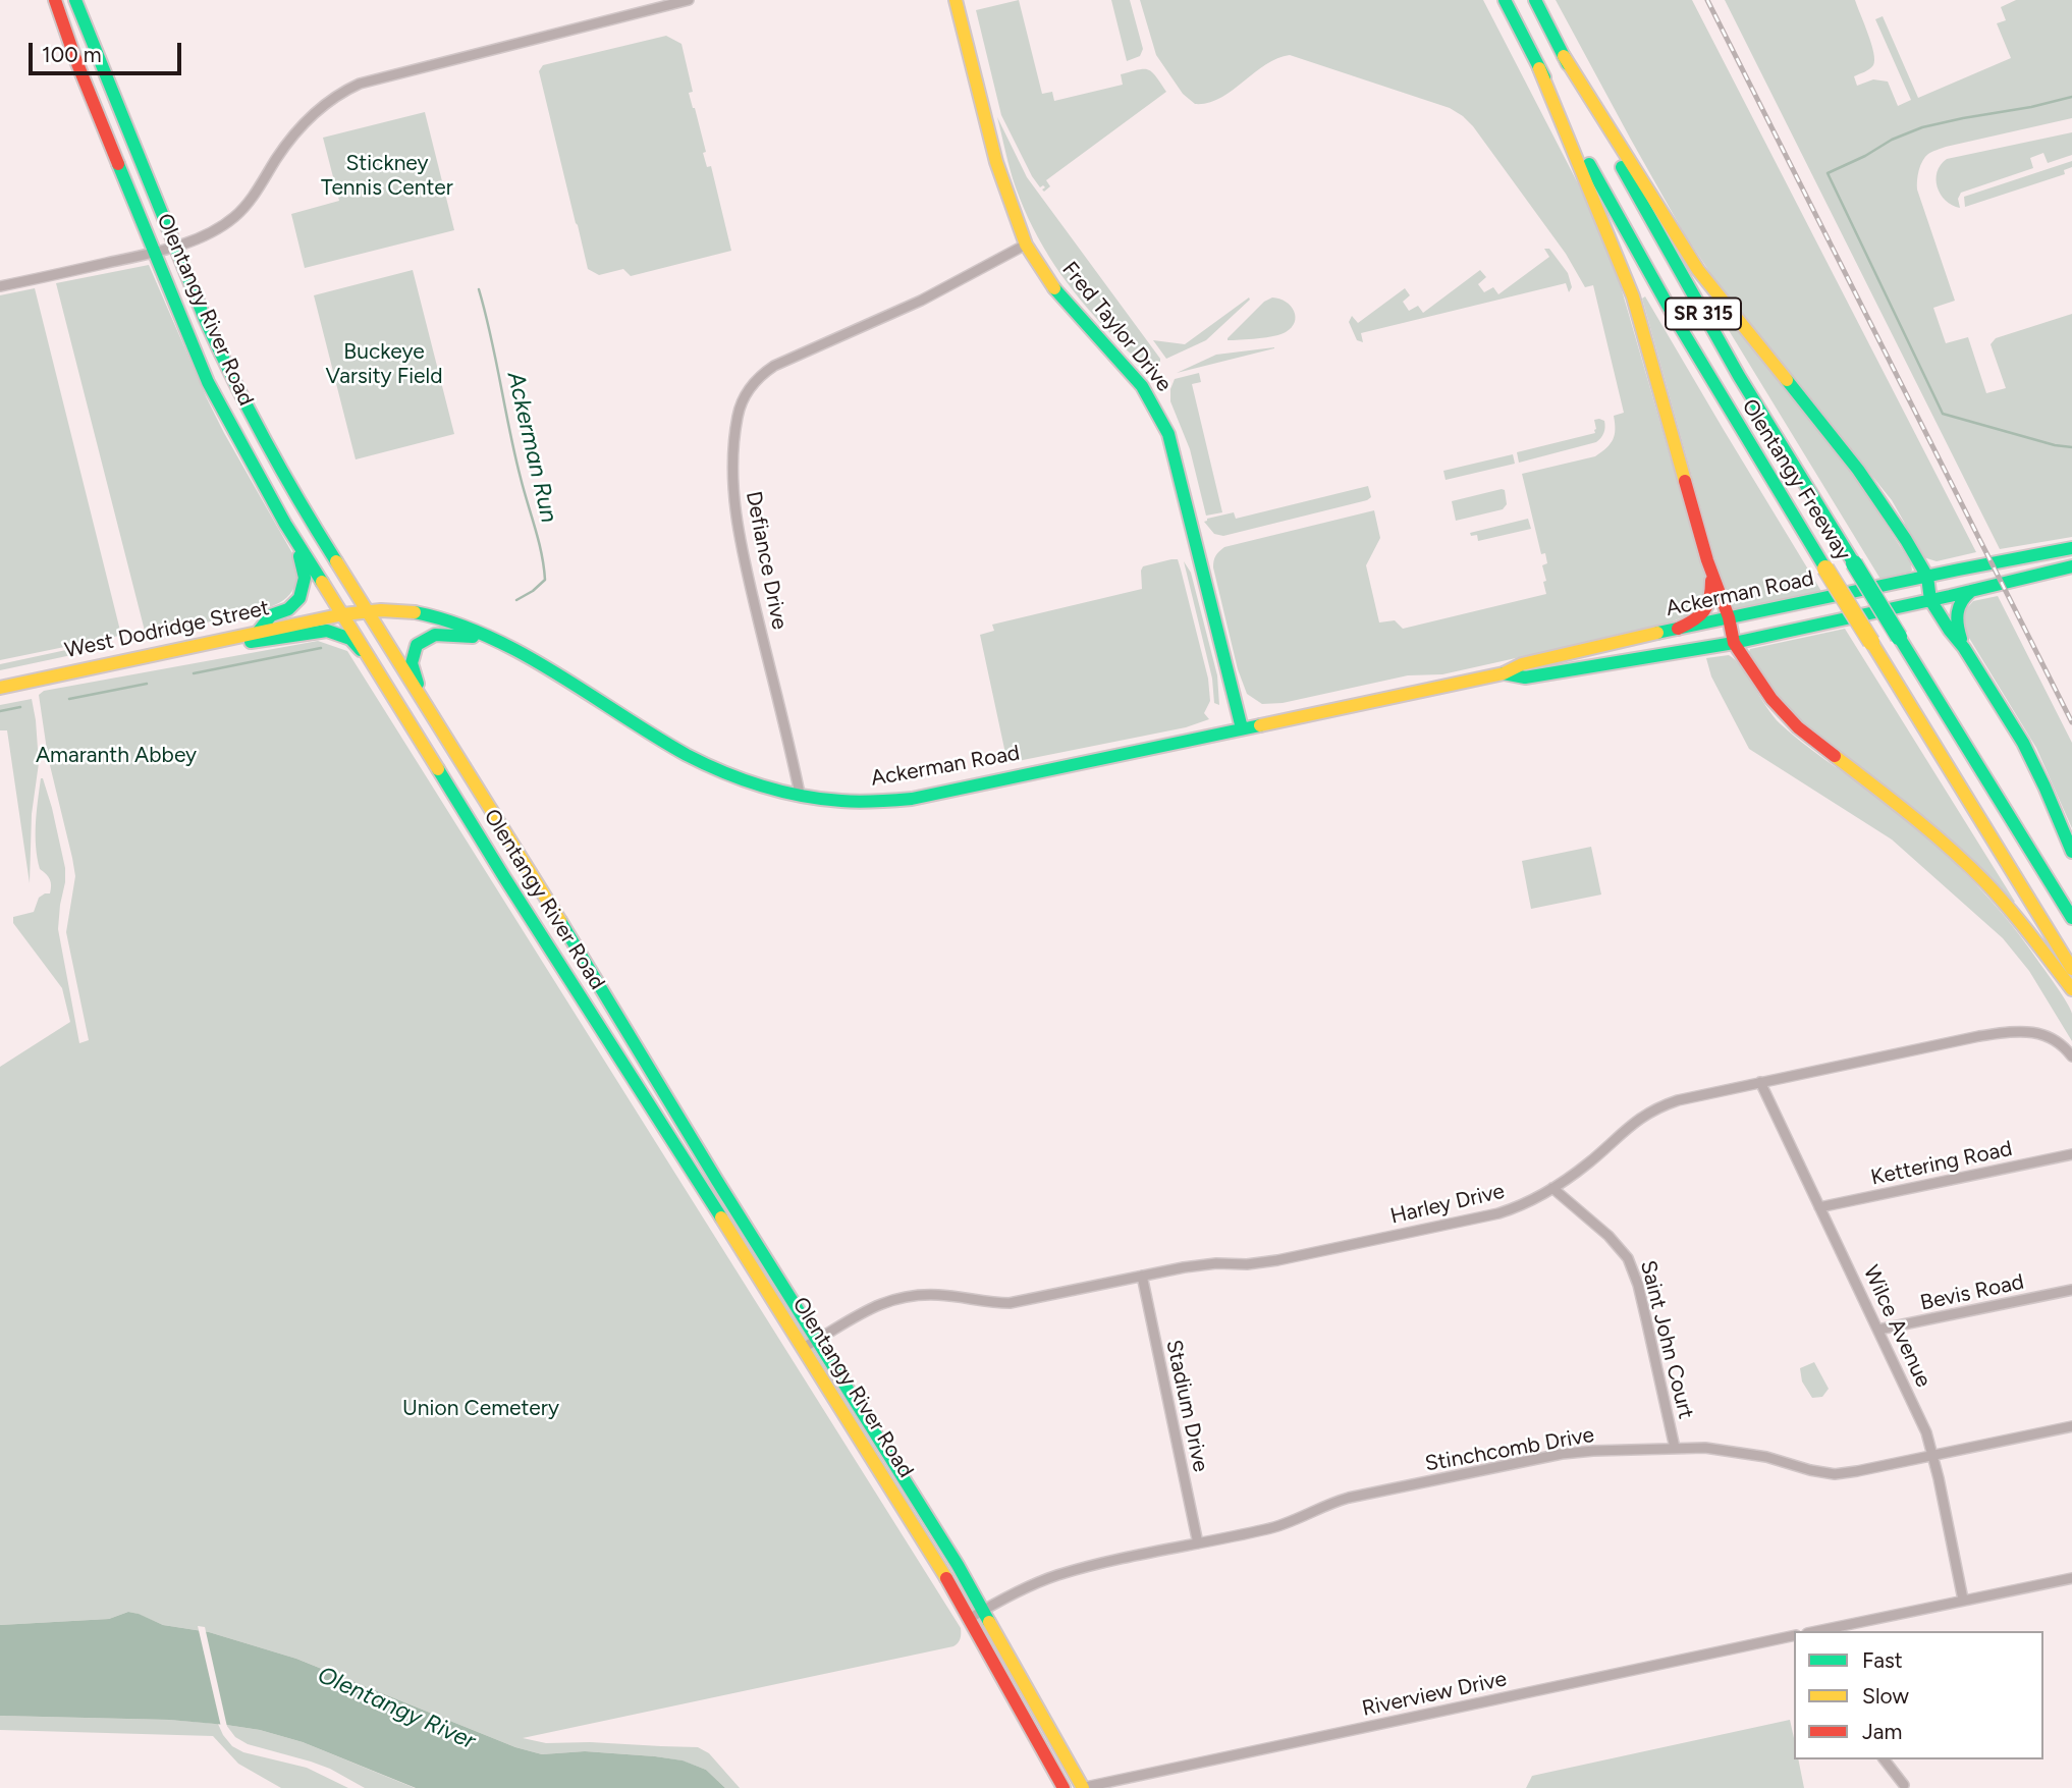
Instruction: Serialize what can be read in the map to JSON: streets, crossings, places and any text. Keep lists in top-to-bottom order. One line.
{"streets":{"main road":["Olentangy River Road","SR 315","Fred Taylor Drive","Olentangy Freeway","Ackerman Road","West Dodridge Street"],"street":["Defiance Drive","Kettering Road","Harley Drive","Bevis Road","Wilce Avenue","Saint John Court","Stadium Drive","Stinchcomb Drive","Riverview Drive"]},"crossings":[["Olentangy River Road","Ackerman Road"],["Olentangy River Road","West Dodridge Street"],["Olentangy River Road","Harley Drive"],["Olentangy River Road","Stinchcomb Drive"],["Olentangy River Road","Riverview Drive"],["Fred Taylor Drive","Defiance Drive"],["Fred Taylor Drive","Ackerman Road"],["Defiance Drive","Ackerman Road"],["Ackerman Road","West Dodridge Street"],["Kettering Road","Wilce Avenue"],["Harley Drive","Wilce Avenue"],["Harley Drive","Saint John Court"],["Harley Drive","Stadium Drive"],["Bevis Road","Wilce Avenue"],["Wilce Avenue","Stinchcomb Drive"],["Saint John Court","Stinchcomb Drive"],["Stadium Drive","Stinchcomb Drive"]],"water":["Ackerman Run","Olentangy River"],"parks":["Stickney Tennis Center","Buckeye Varsity Field","Amaranth Abbey","Union Cemetery"],"legend":["Fast","Slow","Jam"],"scale_bar":"100 m"}
